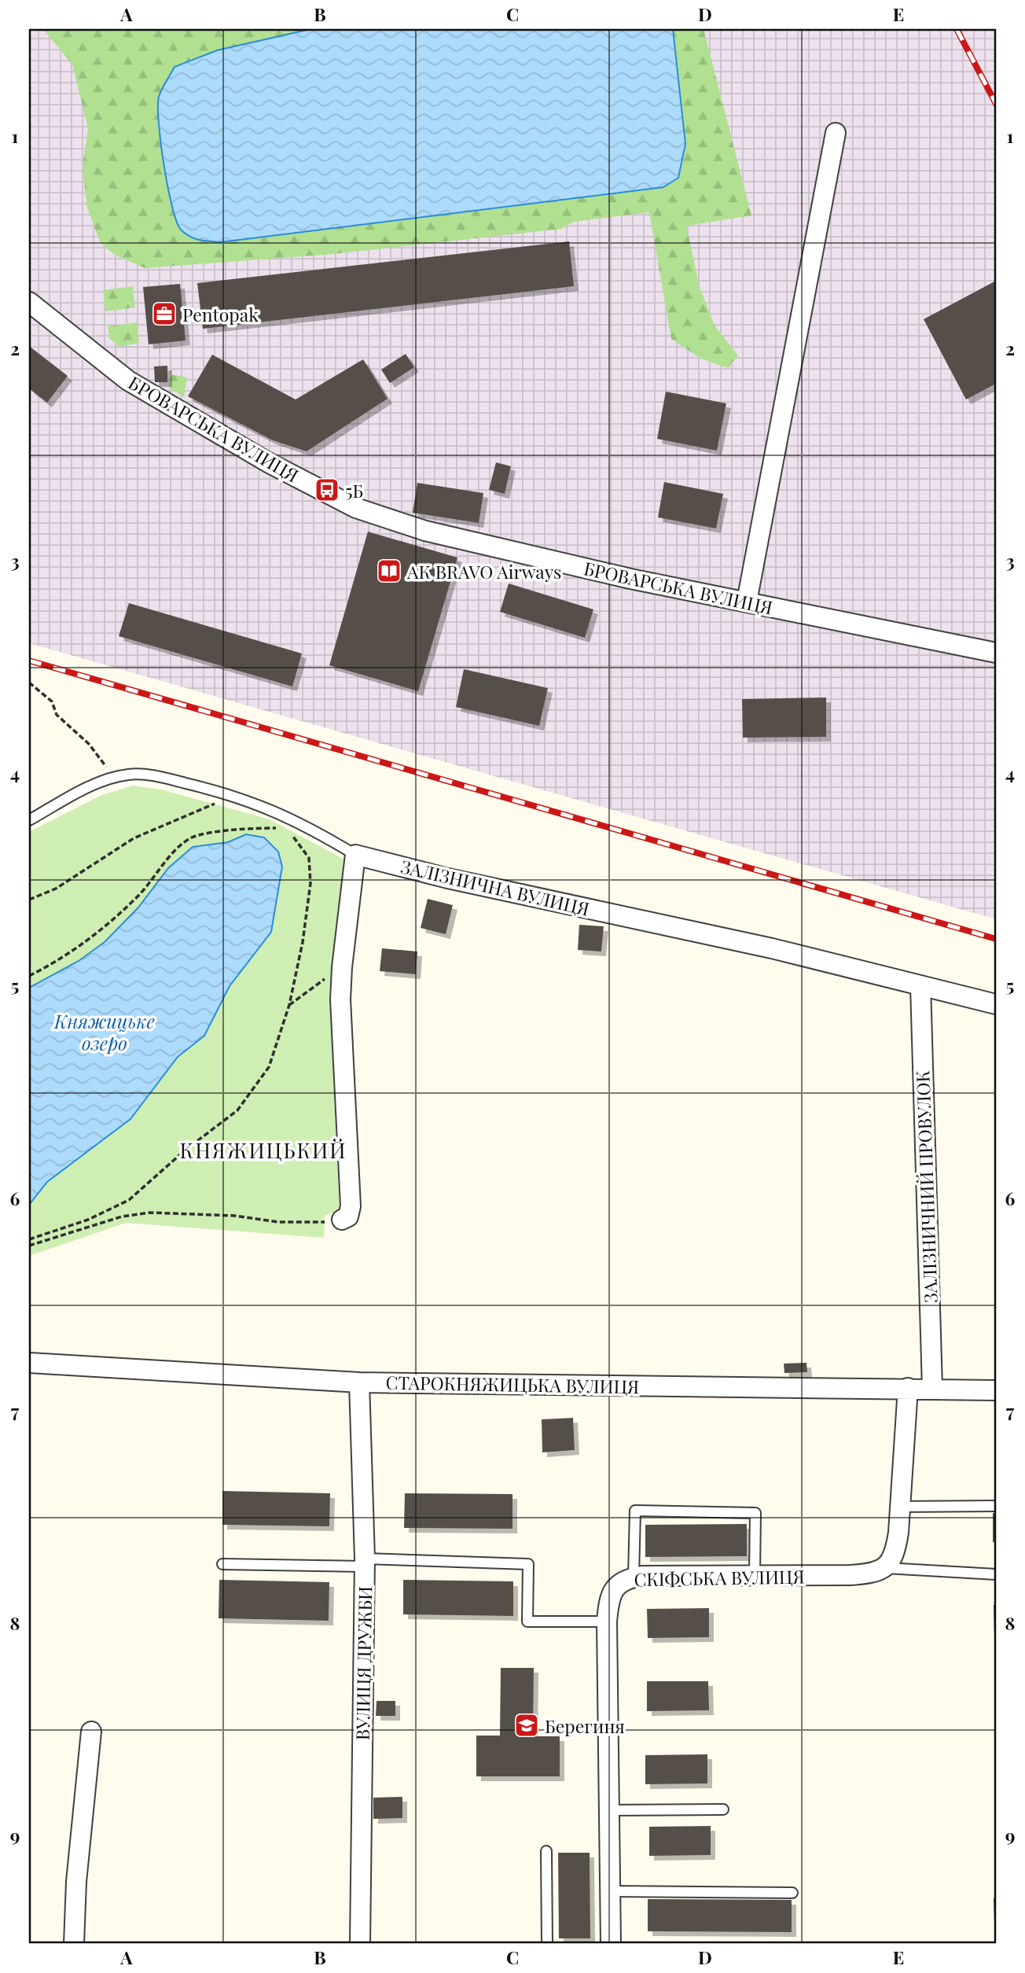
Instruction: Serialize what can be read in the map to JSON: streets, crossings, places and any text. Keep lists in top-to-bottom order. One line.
{"streets":{"street":["БРОВАРСЬКА ВУЛИЦЯ","ЗАЛІЗНИЧНА ВУЛИЦЯ","ЗАЛІЗНИЧНИЙ ПРОВУЛОК","СТАРОКНЯЖИЦЬКА ВУЛИЦЯ","СКІФСЬКА ВУЛИЦЯ","ВУЛИЦЯ ДРУЖБИ"]},"crossings":[["ЗАЛІЗНИЧНА ВУЛИЦЯ","ЗАЛІЗНИЧНИЙ ПРОВУЛОК"],["ЗАЛІЗНИЧНИЙ ПРОВУЛОК","СТАРОКНЯЖИЦЬКА ВУЛИЦЯ"],["СТАРОКНЯЖИЦЬКА ВУЛИЦЯ","ВУЛИЦЯ ДРУЖБИ"]],"districts":["КНЯЖИЦЬКИЙ"],"water":["Княжицьке озеро"],"places":{"office":["Pentopak"],"bus stop":["5Б"],"library":["АК BRAVO Airways"],"school or university":["Берегиня"]},"grid":{"columns":["A","B","C","D","E"],"rows":["1","2","3","4","5","6","7","8","9"]}}
